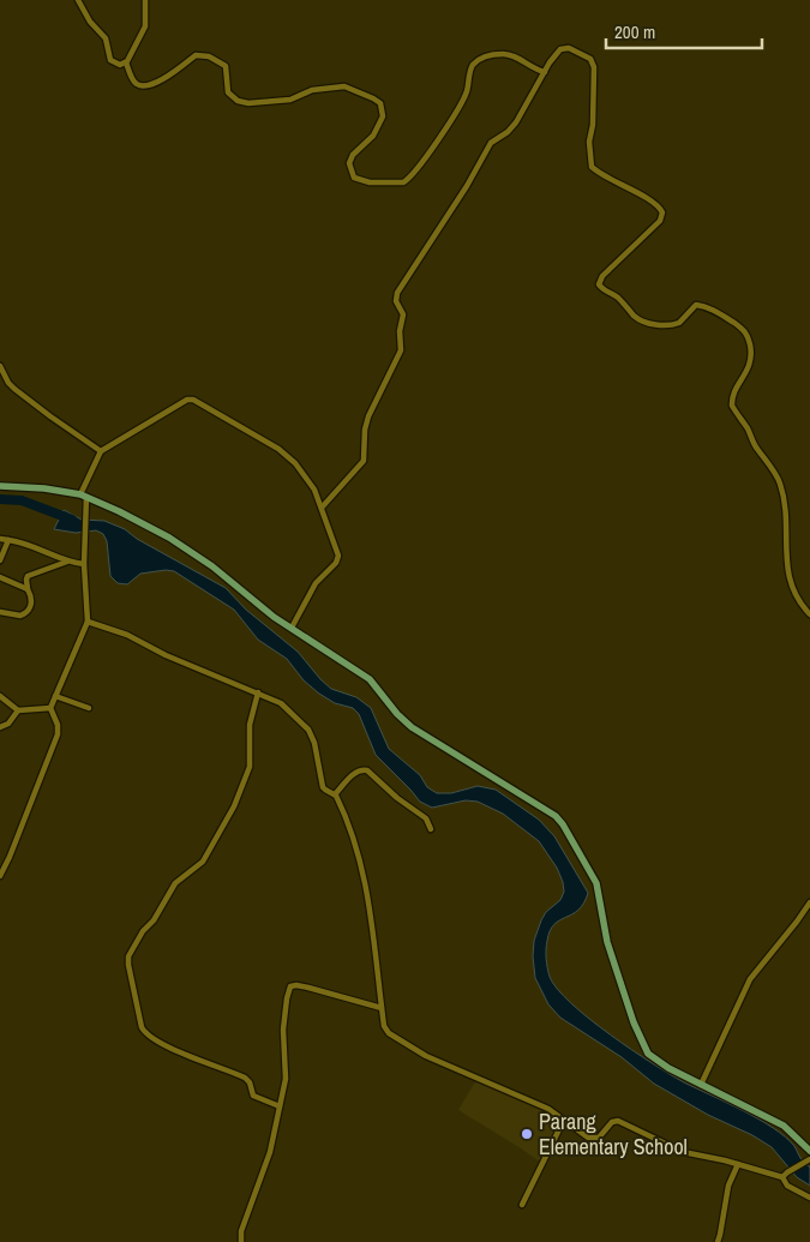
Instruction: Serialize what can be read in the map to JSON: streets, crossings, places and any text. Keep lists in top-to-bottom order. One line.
{"places":["Parang Elementary School"],"scale_bar":"200 m"}
